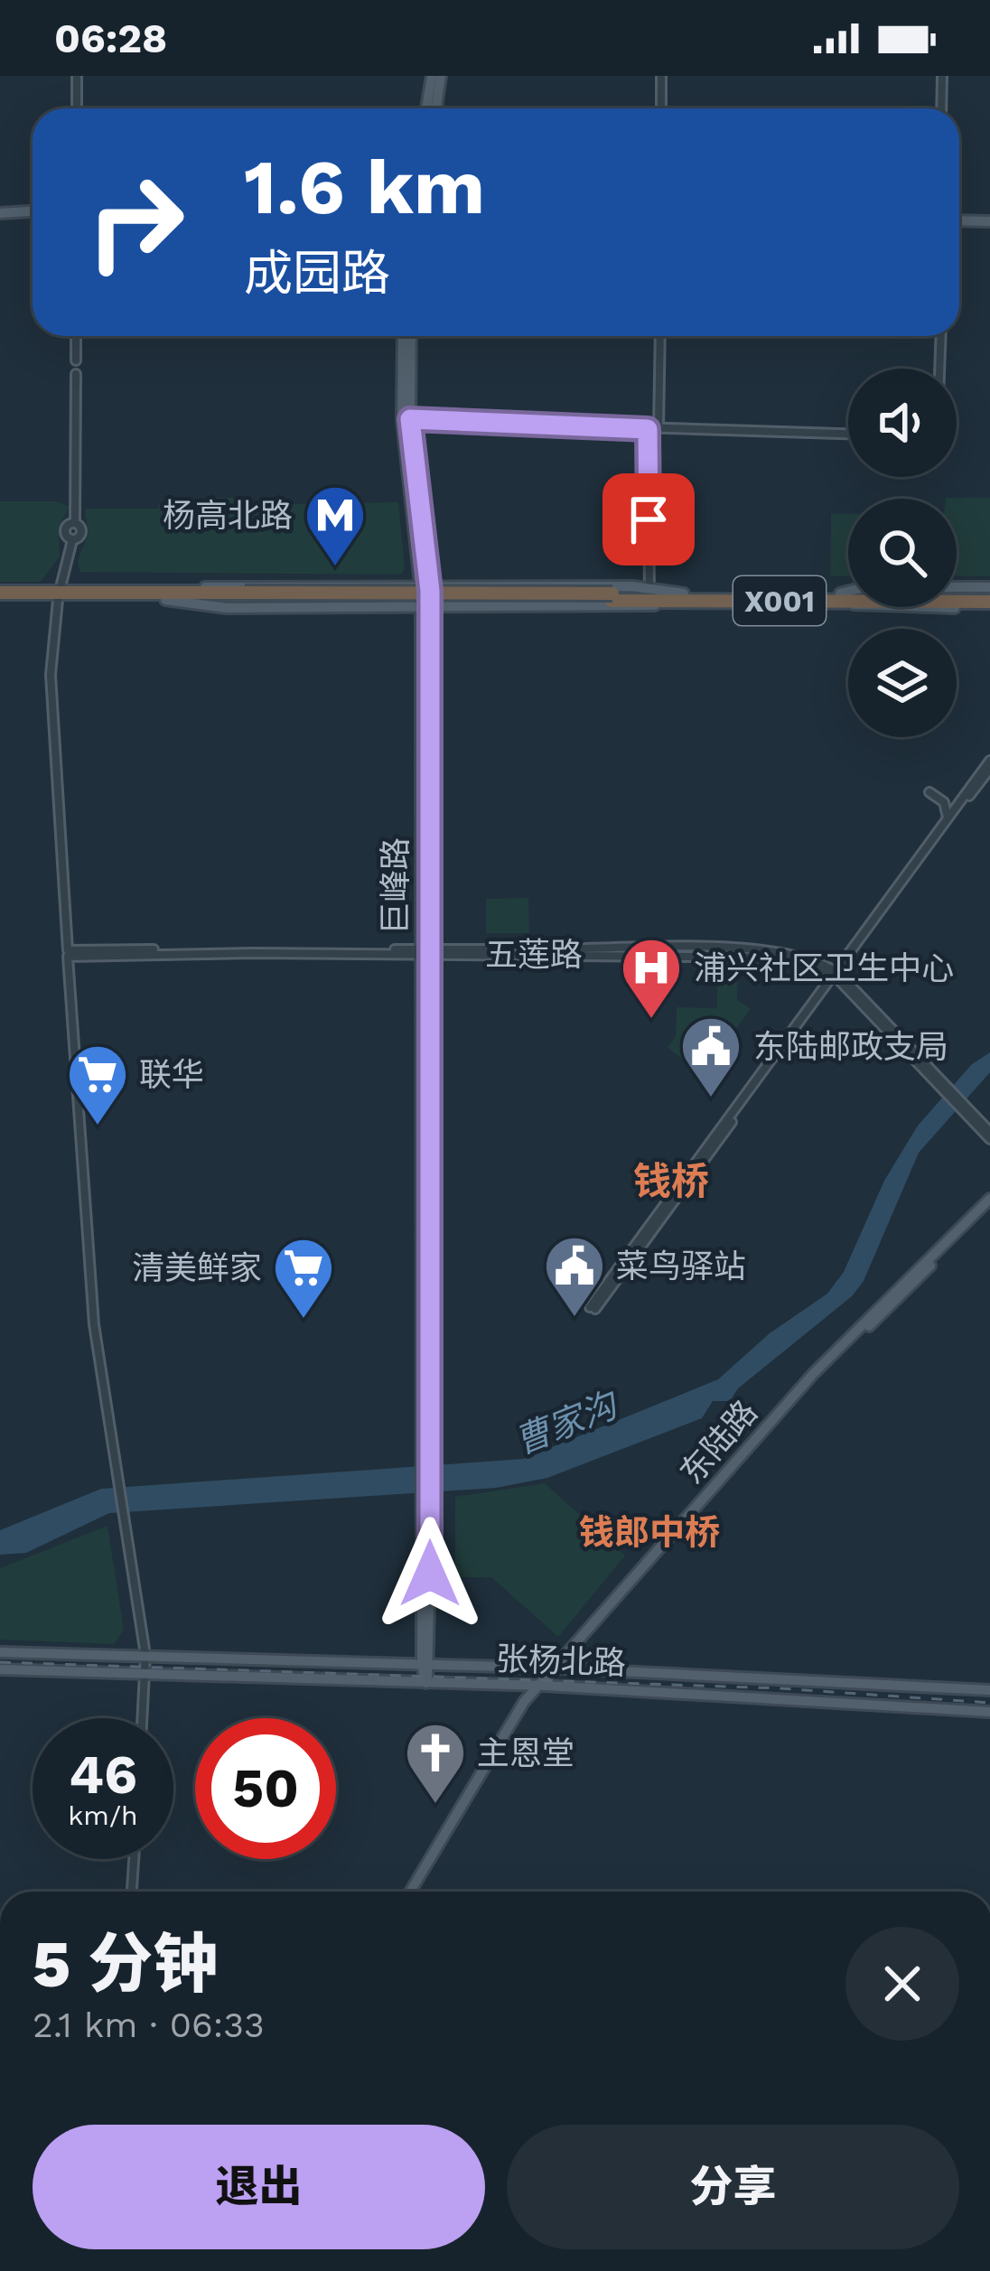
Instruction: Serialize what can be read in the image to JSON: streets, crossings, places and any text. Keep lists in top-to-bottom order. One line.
{"streets":{"highway":["X001"],"main road":["巨峰路","东陆路","张杨北路"],"street":["五莲路"]},"crossings":[["X001","巨峰路"],["巨峰路","五莲路"],["巨峰路","张杨北路"],["东陆路","张杨北路"]],"districts":["钱桥","钱郎中桥"],"water":["曹家沟"],"places":{"metro station":["杨高北路"],"hospital":["浦兴社区卫生中心"],"public building":["东陆邮政支局","菜鸟驿站"],"supermarket":["联华","清美鲜家"],"church":["主恩堂"]},"page":{"status":"06:28","turn":["1.6 km","成园路"],"speed":"46 km/h","limit":"50","heading":["5 分钟","2.1 km · 06:33"],"buttons":["退出","分享"]}}
